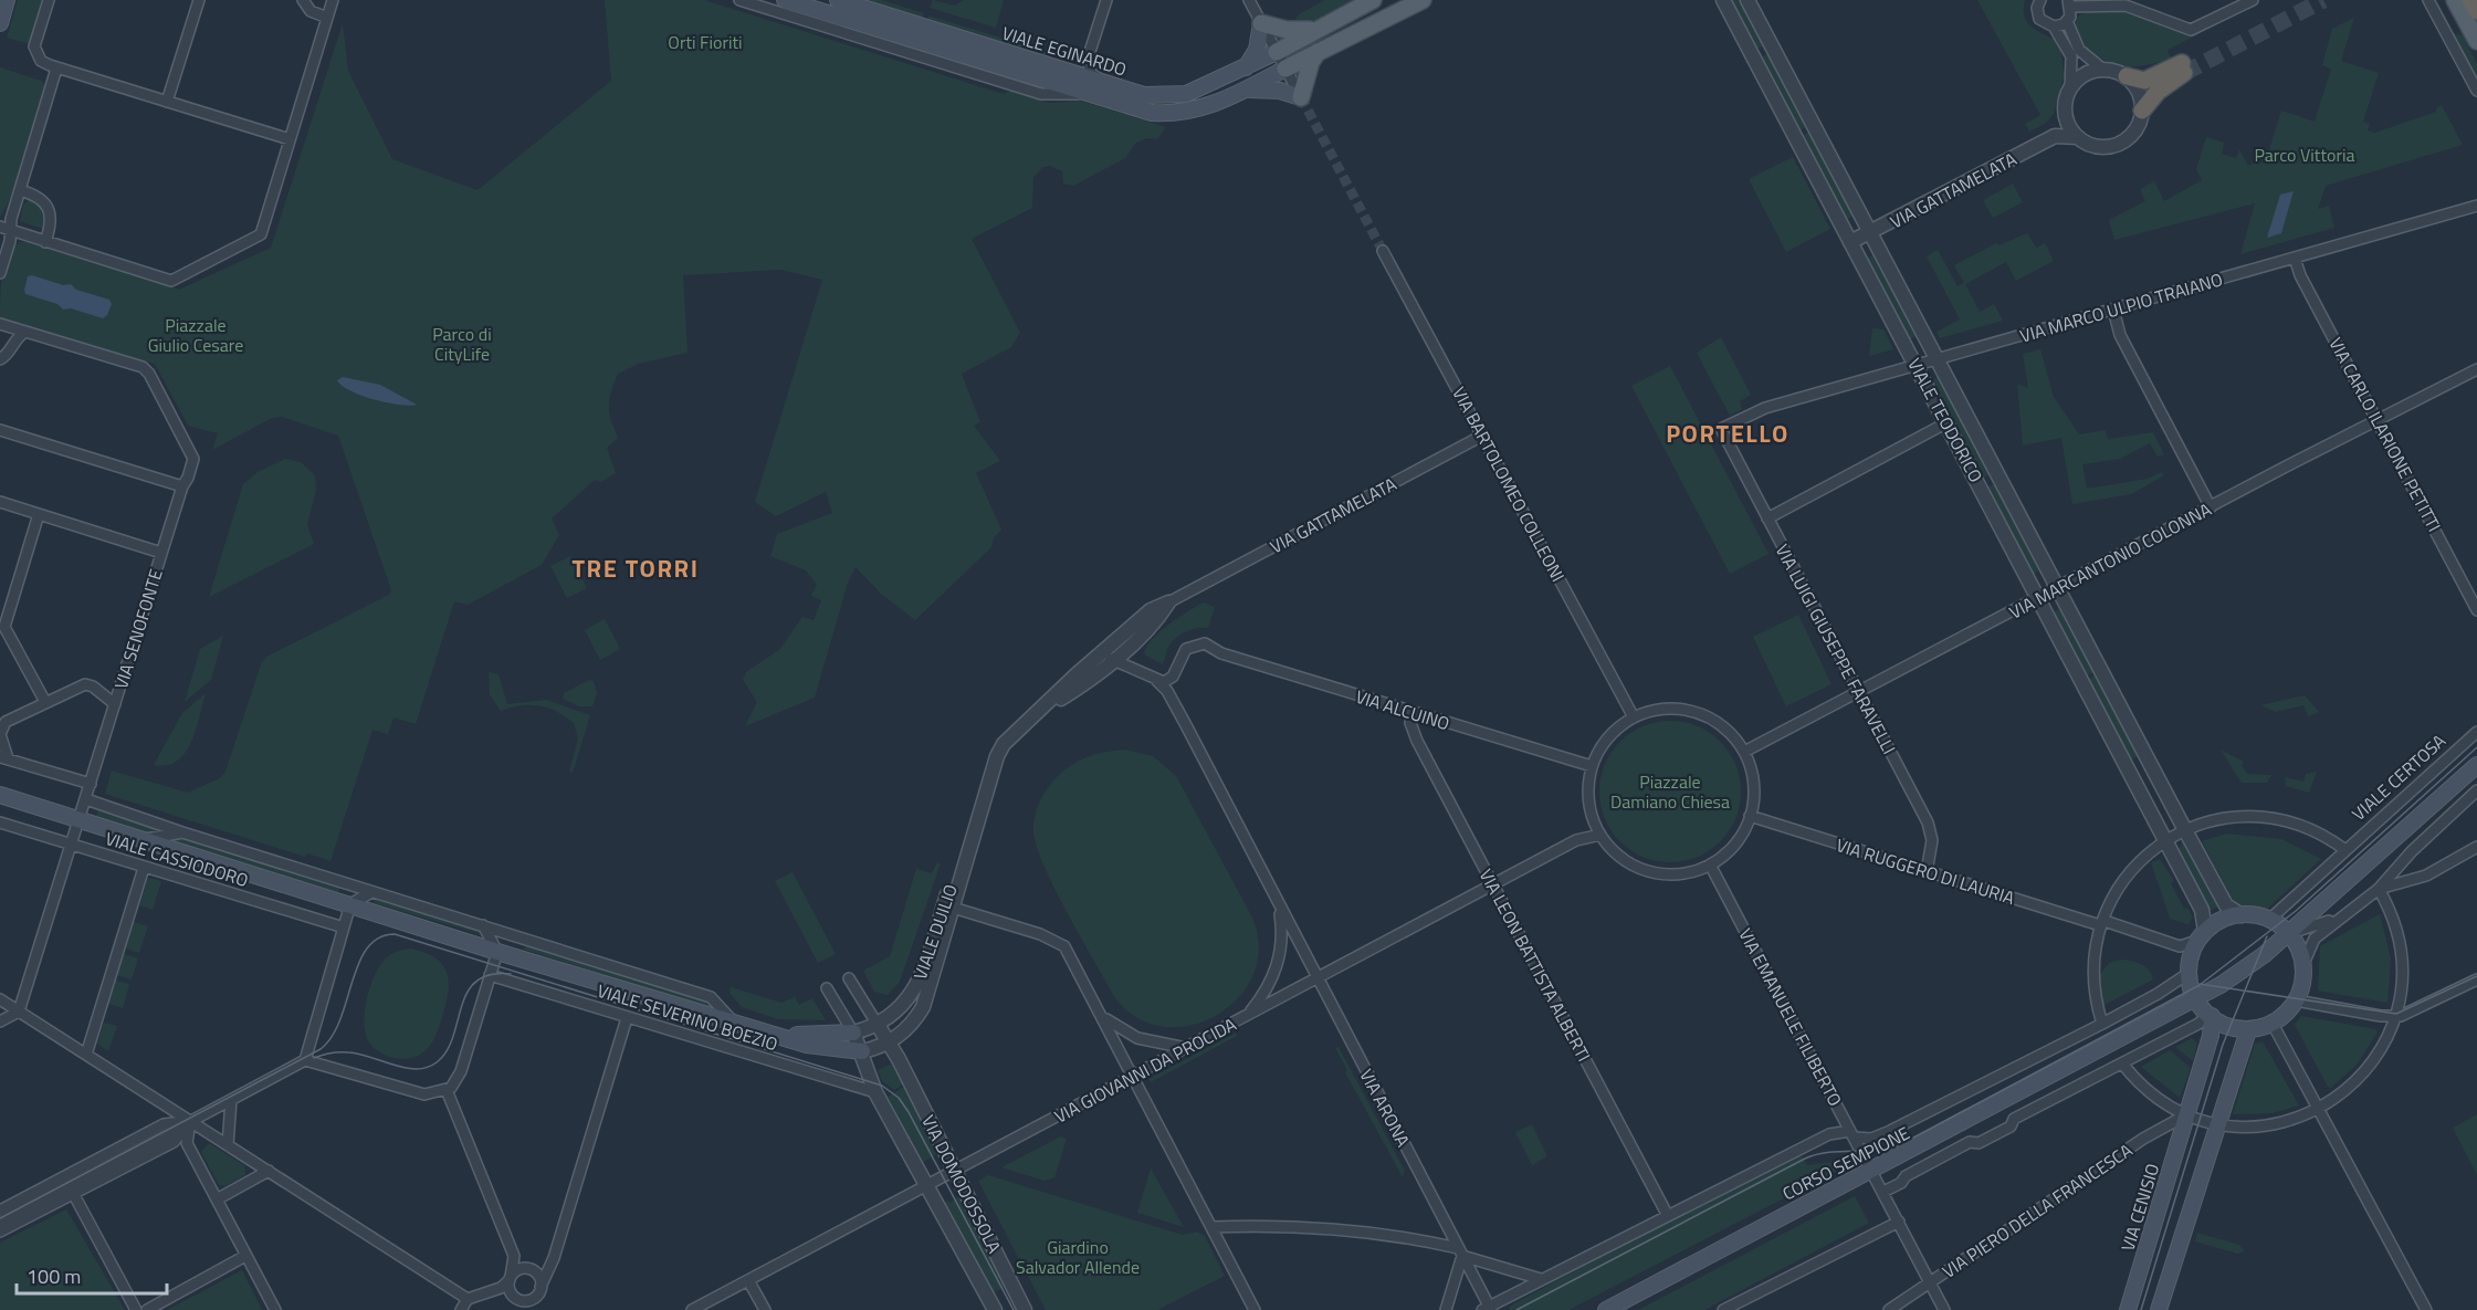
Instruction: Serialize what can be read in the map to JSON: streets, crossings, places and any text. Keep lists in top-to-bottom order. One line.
{"streets":{"main road":["VIALE EGINARDO","VIALE CASSIODORO","VIALE SEVERINO BOEZIO","CORSO SEMPIONE","VIA CENISIO"],"street":["VIA GATTAMELATA","VIA MARCO ULPIO TRAIANO","VIALE TEODORICO","VIA CARLO ILARIONE PETITTI","VIA BARTOLOMEO COLLEONI","VIA MARCANTONIO COLONNA","VIA SENOFONTE","VIA LUIGI GIUSEPPE FARAVELLI","VIA ALCUINO","VIALE CERTOSA","VIA RUGGERO DI LAURIA","VIALE DUILIO","VIA LEON BATTISTA ALBERTI","VIA EMANUELE FILIBERTO","VIA GIOVANNI DA PROCIDA","VIA ARONA","VIA DOMODOSSOLA","VIA PIERO DELLA FRANCESCA"]},"crossings":[["VIA GATTAMELATA","VIALE TEODORICO"],["VIA GATTAMELATA","VIA BARTOLOMEO COLLEONI"],["VIA GATTAMELATA","VIALE DUILIO"],["VIA MARCO ULPIO TRAIANO","VIALE TEODORICO"],["VIA MARCO ULPIO TRAIANO","VIA CARLO ILARIONE PETITTI"],["VIA MARCO ULPIO TRAIANO","VIA LUIGI GIUSEPPE FARAVELLI"],["VIALE TEODORICO","VIA MARCANTONIO COLONNA"],["VIALE TEODORICO","VIA RUGGERO DI LAURIA"],["VIA CARLO ILARIONE PETITTI","VIA MARCANTONIO COLONNA"],["VIA BARTOLOMEO COLLEONI","VIA MARCANTONIO COLONNA"],["VIA BARTOLOMEO COLLEONI","VIA ALCUINO"],["VIA BARTOLOMEO COLLEONI","VIA RUGGERO DI LAURIA"],["VIA BARTOLOMEO COLLEONI","VIA EMANUELE FILIBERTO"],["VIA BARTOLOMEO COLLEONI","VIA GIOVANNI DA PROCIDA"],["VIA MARCANTONIO COLONNA","VIA LUIGI GIUSEPPE FARAVELLI"],["VIA MARCANTONIO COLONNA","VIA ALCUINO"],["VIA MARCANTONIO COLONNA","VIA RUGGERO DI LAURIA"],["VIA MARCANTONIO COLONNA","VIA EMANUELE FILIBERTO"],["VIA MARCANTONIO COLONNA","VIA GIOVANNI DA PROCIDA"],["VIA SENOFONTE","VIALE CASSIODORO"],["VIA LUIGI GIUSEPPE FARAVELLI","VIA RUGGERO DI LAURIA"],["VIA ALCUINO","VIA RUGGERO DI LAURIA"],["VIA ALCUINO","VIA LEON BATTISTA ALBERTI"],["VIA ALCUINO","VIA EMANUELE FILIBERTO"],["VIA ALCUINO","VIA GIOVANNI DA PROCIDA"],["VIA ALCUINO","VIA ARONA"],["VIALE CASSIODORO","VIALE SEVERINO BOEZIO"],["VIA RUGGERO DI LAURIA","VIA EMANUELE FILIBERTO"],["VIA RUGGERO DI LAURIA","VIA GIOVANNI DA PROCIDA"],["VIALE DUILIO","VIALE SEVERINO BOEZIO"],["VIALE DUILIO","VIA DOMODOSSOLA"],["VIA LEON BATTISTA ALBERTI","VIA GIOVANNI DA PROCIDA"],["VIA LEON BATTISTA ALBERTI","CORSO SEMPIONE"],["VIALE SEVERINO BOEZIO","VIA DOMODOSSOLA"],["VIA EMANUELE FILIBERTO","VIA GIOVANNI DA PROCIDA"],["VIA EMANUELE FILIBERTO","CORSO SEMPIONE"],["VIA EMANUELE FILIBERTO","VIA PIERO DELLA FRANCESCA"],["VIA GIOVANNI DA PROCIDA","VIA ARONA"],["VIA GIOVANNI DA PROCIDA","VIA DOMODOSSOLA"],["VIA ARONA","CORSO SEMPIONE"],["VIA CENISIO","VIA PIERO DELLA FRANCESCA"]],"districts":["PORTELLO","TRE TORRI"],"parks":["Orti Fioriti","Parco Vittoria","Piazzale Giulio Cesare","Parco di CityLife","Piazzale Damiano Chiesa","Giardino Salvador Allende"],"scale_bar":"100 m"}
